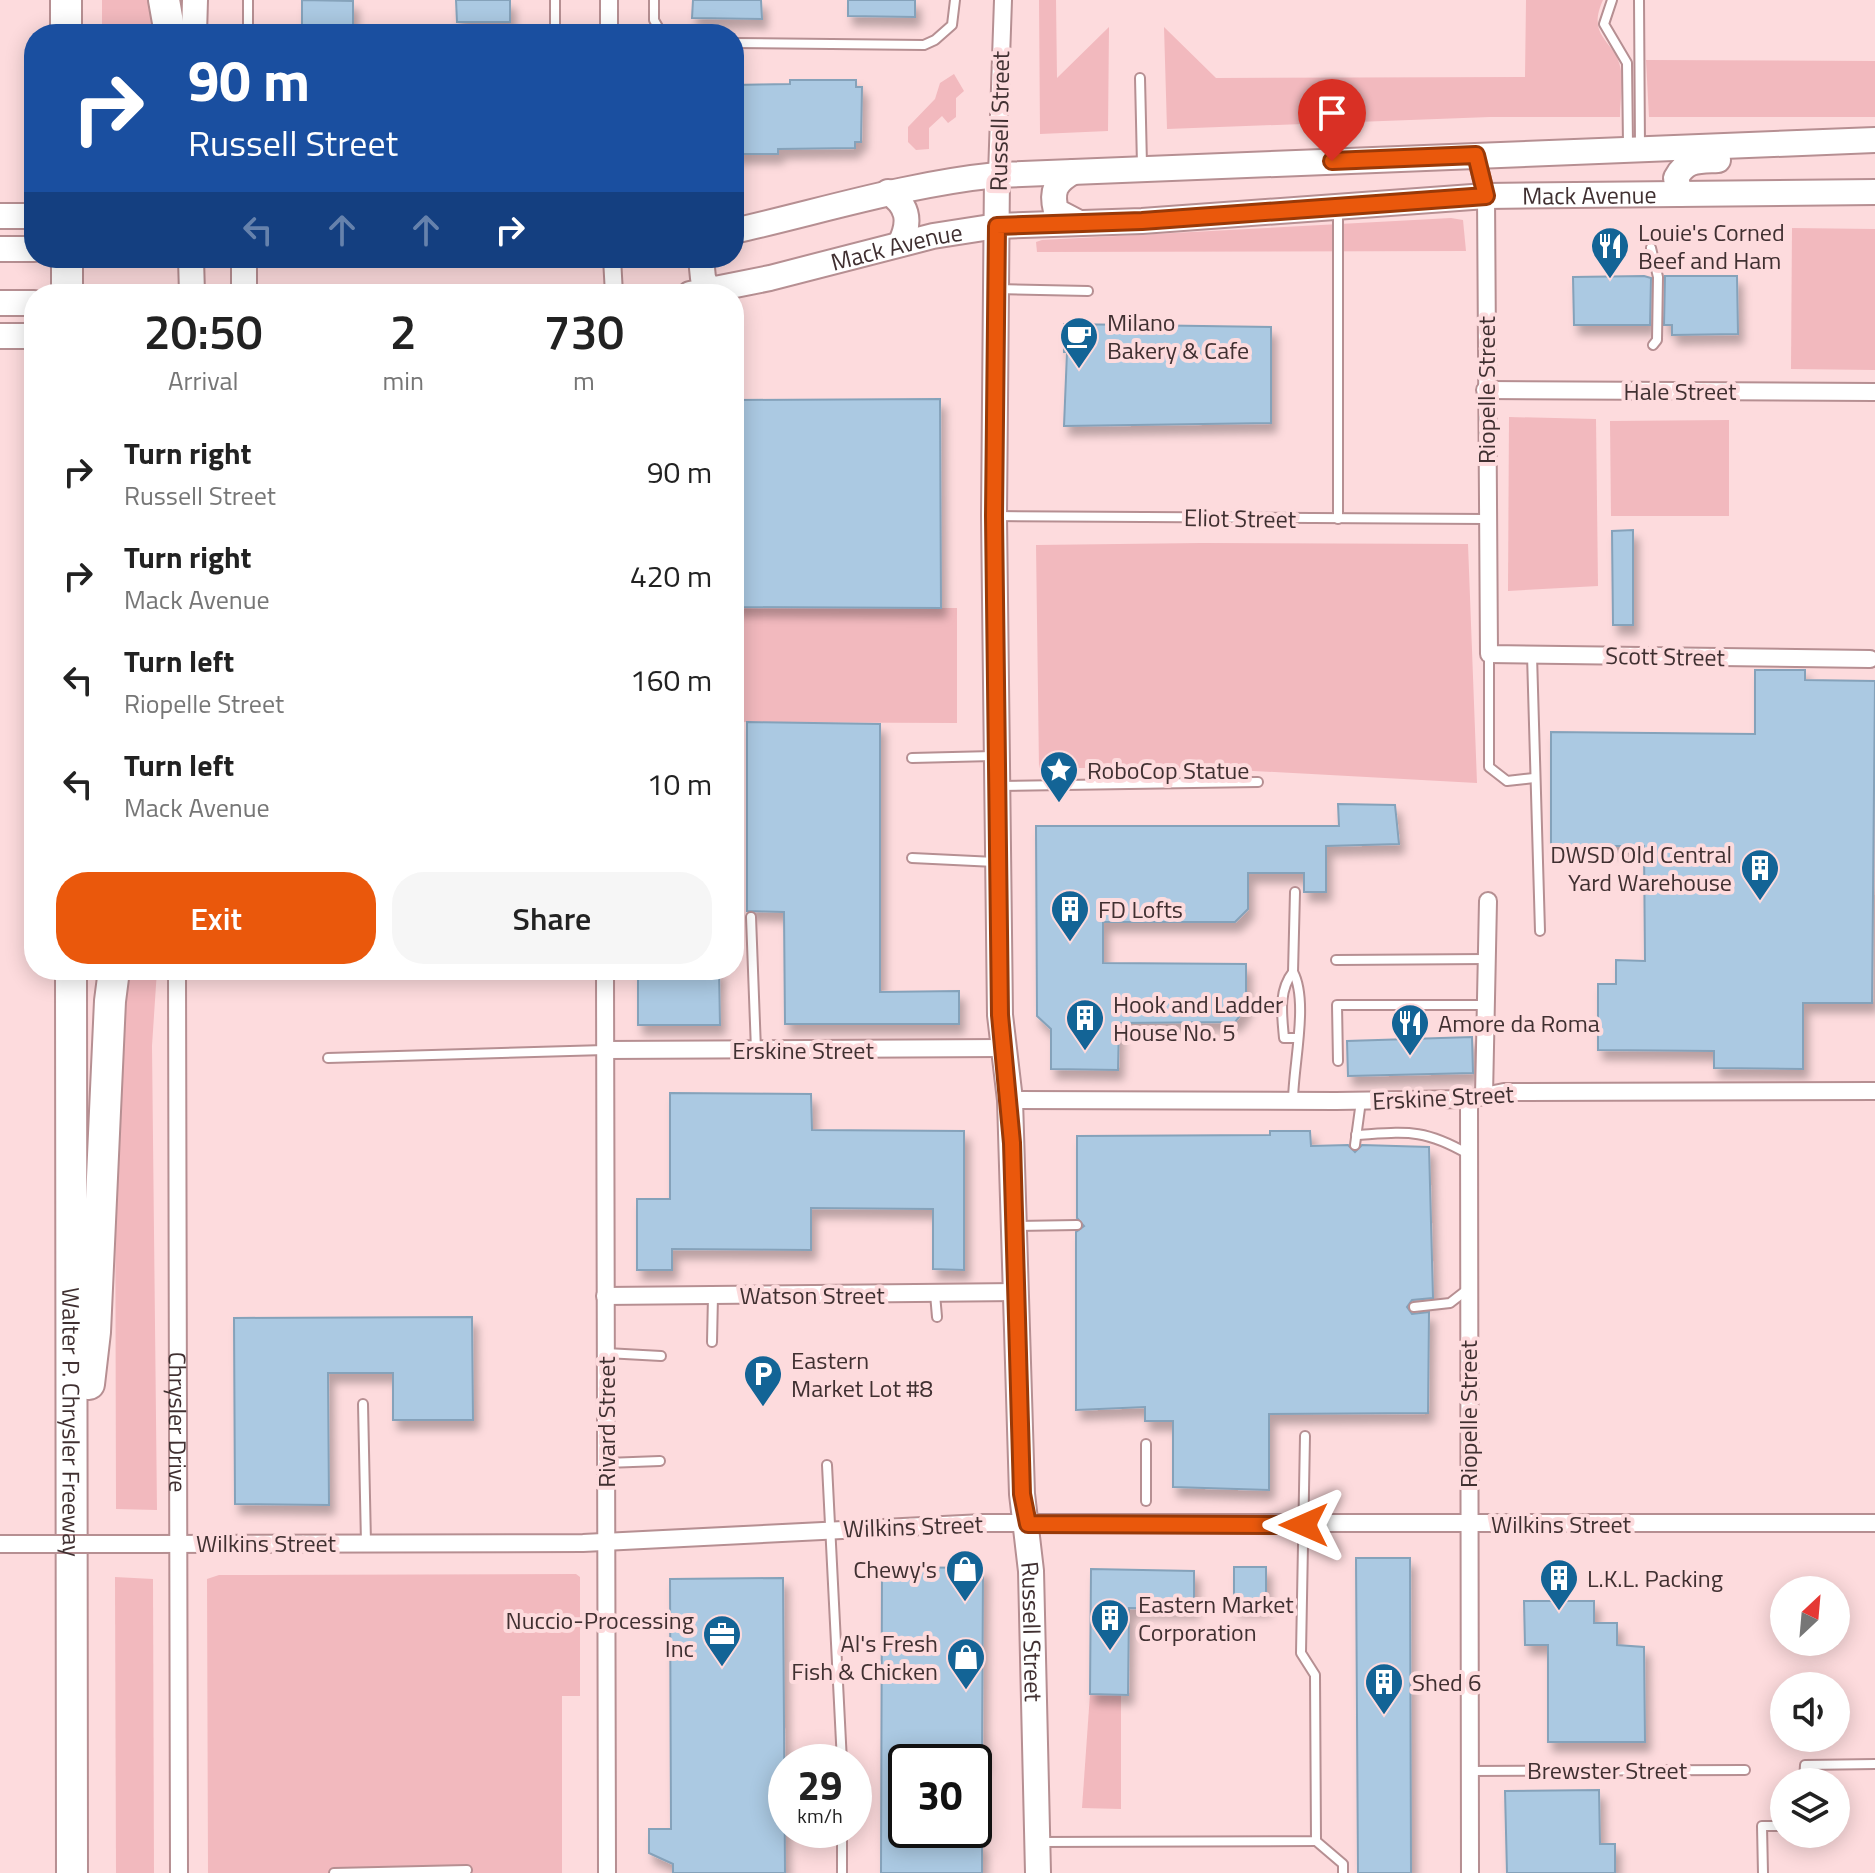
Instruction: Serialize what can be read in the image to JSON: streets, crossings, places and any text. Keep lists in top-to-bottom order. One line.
{"streets":{"highway":["Walter P. Chrysler Freeway"],"main road":["Russell Street","Mack Avenue"],"street":["Riopelle Street","Hale Street","Scott Street","Erskine Street","Watson Street","Chrysler Drive","Rivard Street","Wilkins Street"],"lane":["Eliot Street","Brewster Street"]},"crossings":[["Russell Street","Mack Avenue"],["Russell Street","Eliot Street"],["Russell Street","Erskine Street"],["Russell Street","Watson Street"],["Russell Street","Wilkins Street"],["Mack Avenue","Riopelle Street"],["Riopelle Street","Hale Street"],["Riopelle Street","Eliot Street"],["Riopelle Street","Scott Street"],["Riopelle Street","Erskine Street"],["Riopelle Street","Wilkins Street"],["Riopelle Street","Brewster Street"],["Erskine Street","Rivard Street"],["Watson Street","Rivard Street"],["Chrysler Drive","Wilkins Street"],["Rivard Street","Wilkins Street"]],"places":{"restaurant":["Louie's Corned Beef and Ham","Amore da Roma"],"cafe":["Milano Bakery & Cafe"],"place":["RoboCop Statue"],"building":["DWSD Old Central Yard Warehouse","FD Lofts","Hook and Ladder House No. 5","L.K.L. Packing","Eastern Market Corporation","Shed 6"],"parking":["Eastern Market Lot #8"],"shop":["Chewy's","Al's Fresh Fish & Chicken"],"office":["Nuccio-Processing Inc"]},"north":"top right","page":{"turn":["90 m","Russell Street"],"eta":["20:50","Arrival","2","min","730","m"],"list":[{"name":"Turn right","note":"Russell Street","value":"90 m"},{"name":"Turn right","note":"Mack Avenue","value":"420 m"},{"name":"Turn left","note":"Riopelle Street","value":"160 m"},{"name":"Turn left","note":"Mack Avenue","value":"10 m"}],"buttons":["Exit","Share"],"speed":"29 km/h","limit":"30"}}
